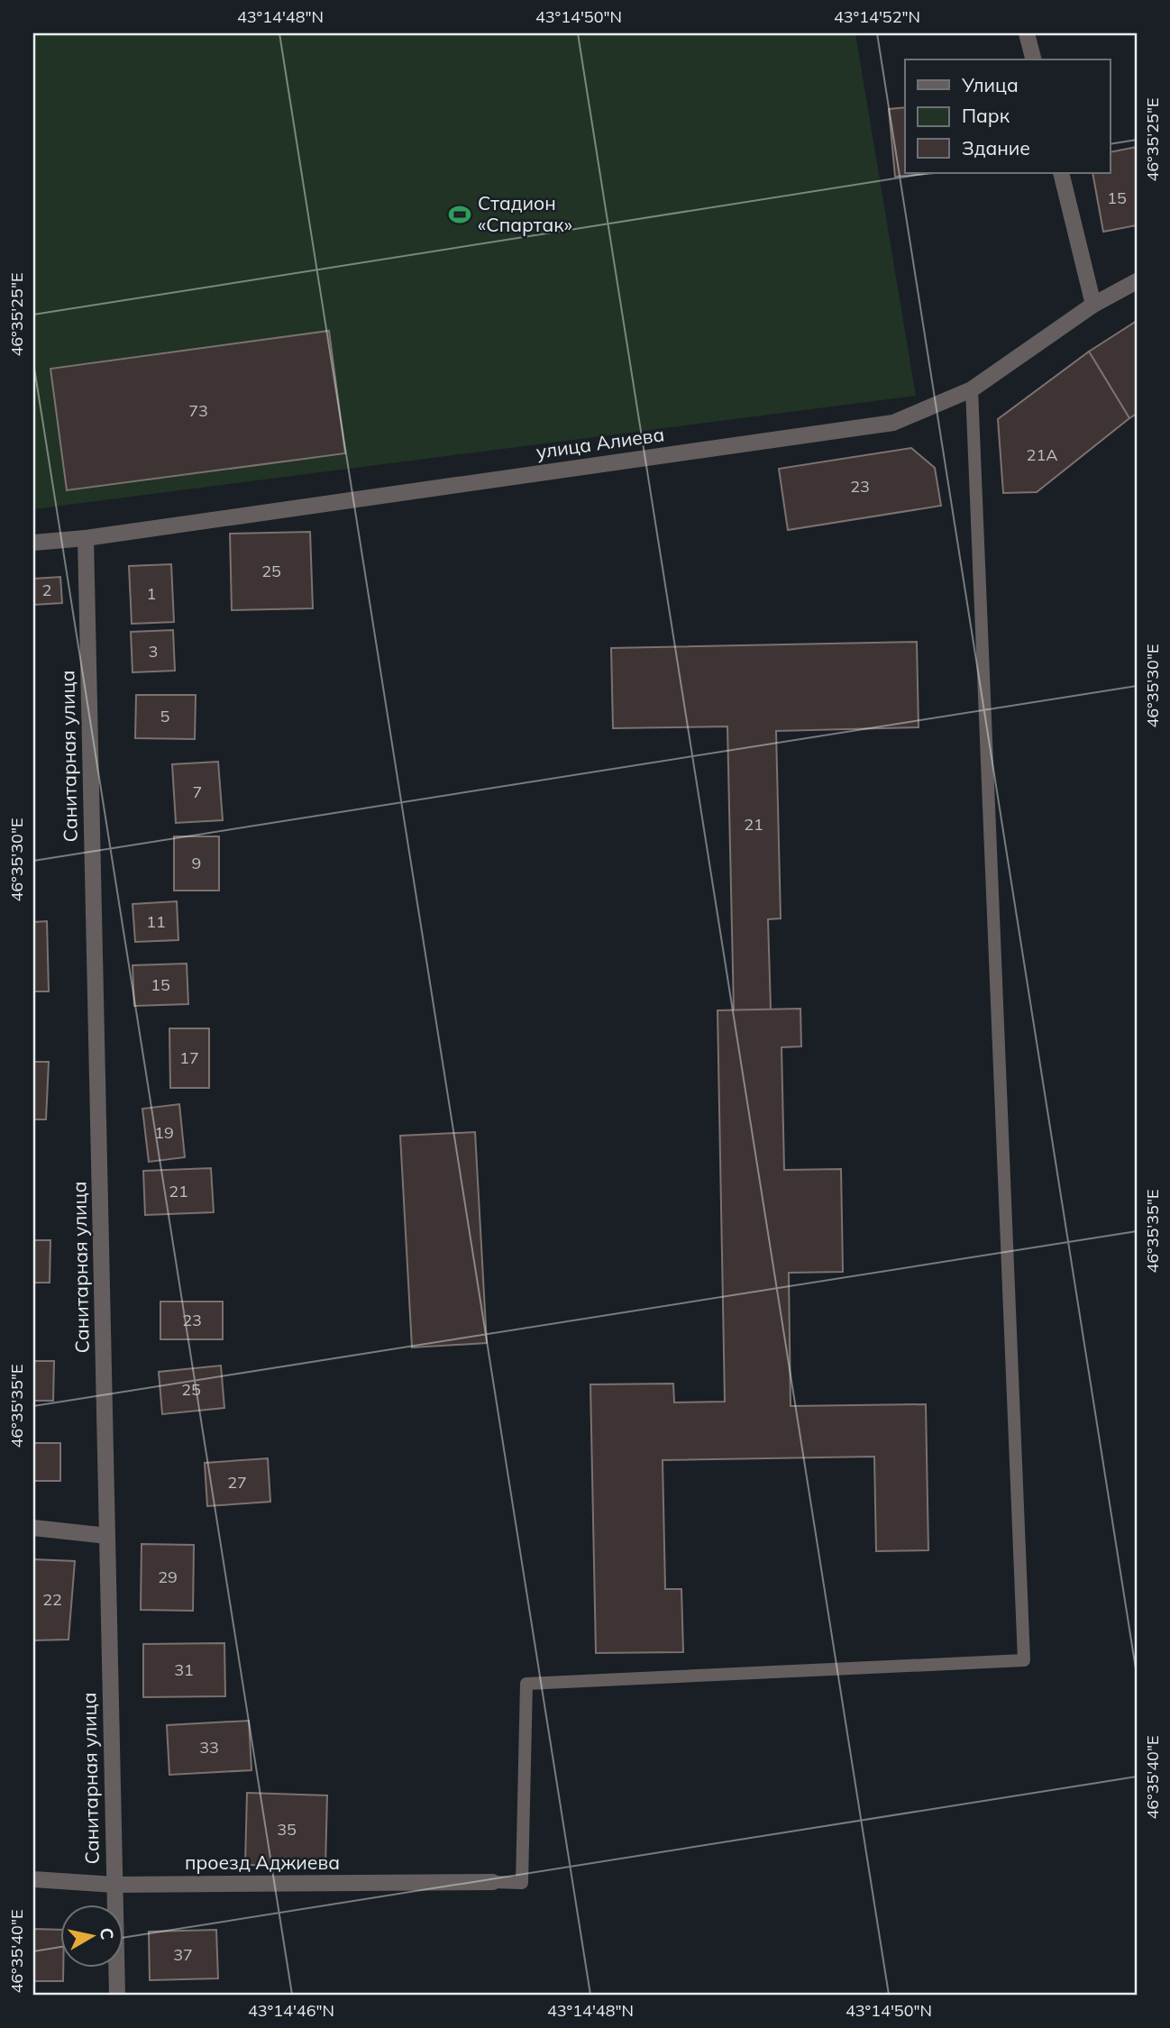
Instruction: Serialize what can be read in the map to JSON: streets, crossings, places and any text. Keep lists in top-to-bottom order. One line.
{"streets":{"street":["улица Алиева","Санитарная улица","проезд Аджиева"]},"crossings":[["улица Алиева","Санитарная улица"],["Санитарная улица","проезд Аджиева"]],"places":{"sports":["Стадион «Спартак»"]},"house_numbers":["15","73","21А","23","25","2","1","3","5","7","21","9","11","15","17","19","21","23","25","27","29","22","31","33","35","37"],"legend":["Улица","Парк","Здание"],"north":"right","coordinates":["43°14'48\"N","43°14'50\"N","43°14'52\"N","46°35'25\"E","46°35'30\"E","46°35'35\"E","46°35'40\"E","43°14'46\"N"]}
